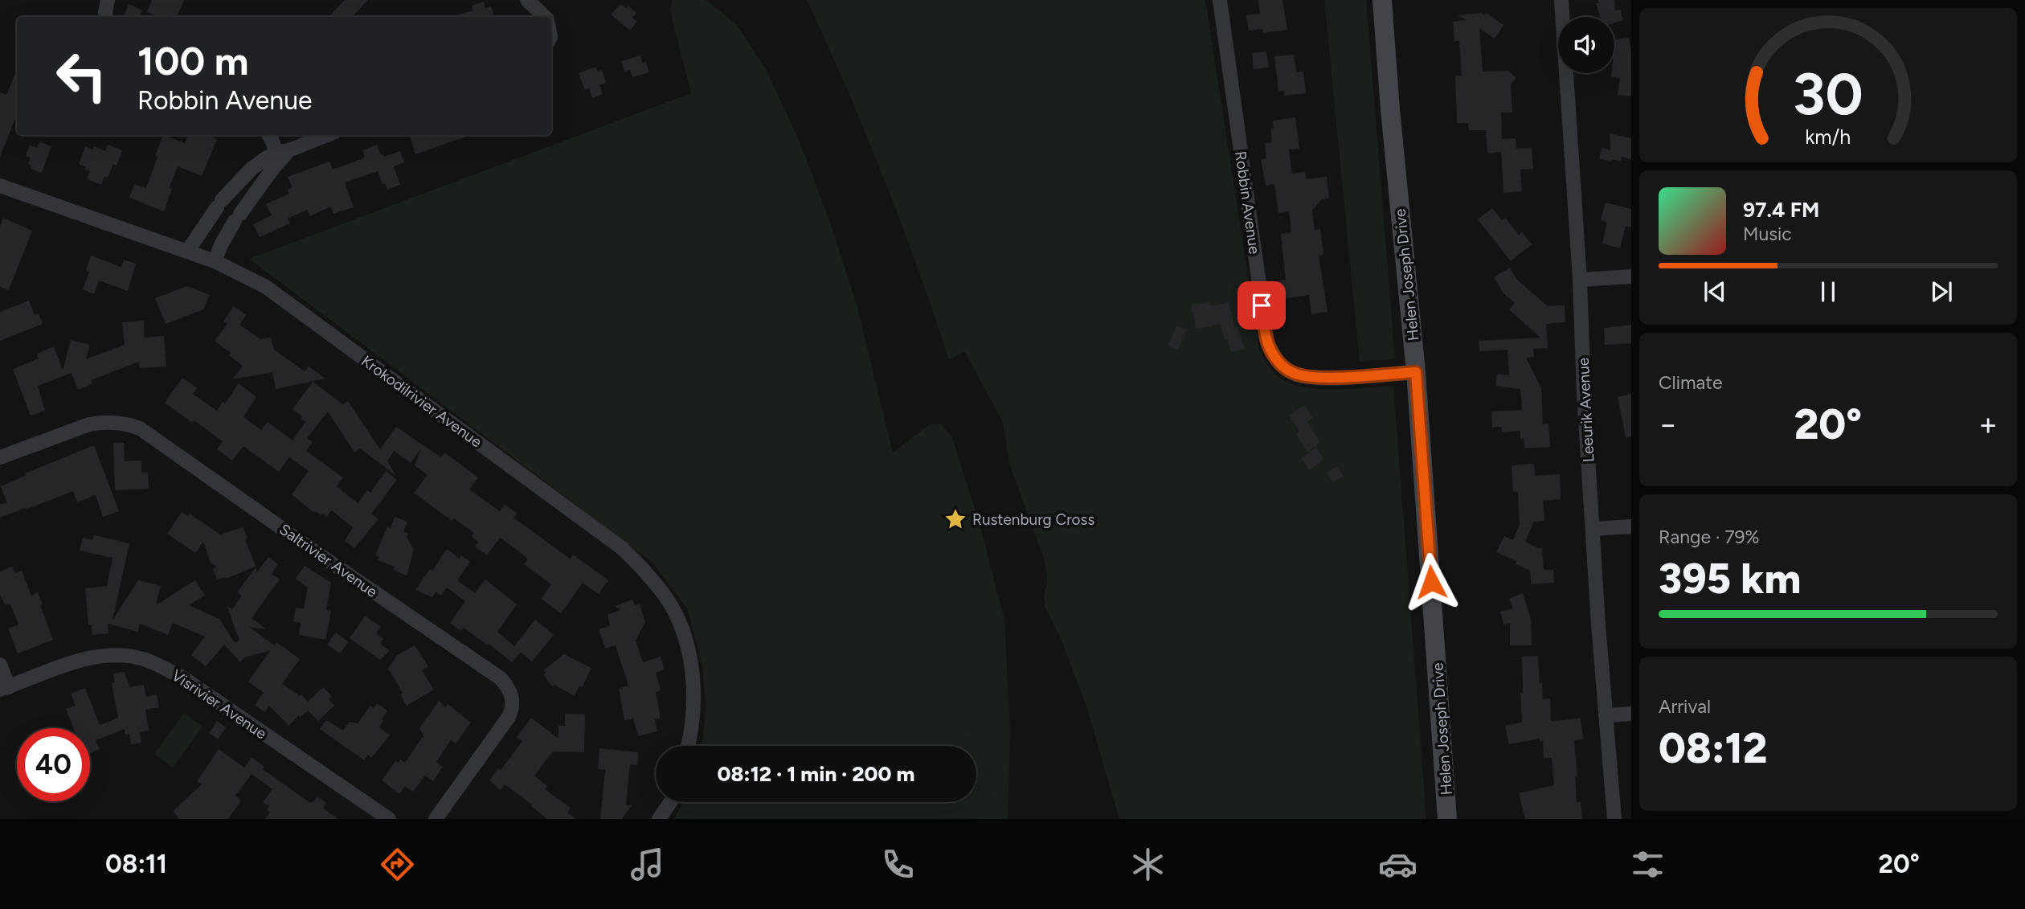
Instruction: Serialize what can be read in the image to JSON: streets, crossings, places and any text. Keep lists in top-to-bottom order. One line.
{"streets":{"street":["Robbin Avenue","Helen Joseph Drive","Krokodilrivier Avenue","Leeurik Avenue","Saltrivier Avenue","Visrivier Avenue"]},"crossings":[["Robbin Avenue","Helen Joseph Drive"]],"places":{"place":["Rustenburg Cross"]},"page":{"turn":["100 m","Robbin Avenue"],"song":["97.4 FM","Music"],"tile":["Climate",["Range · 79%","395 km"],["Arrival","08:12"]],"heat":["−","20°","+"],"limit":"40","trip":"08:12 · 1 min · 200 m","tabs":["08:11","20°"],"gauge":["30","km/h"]}}
